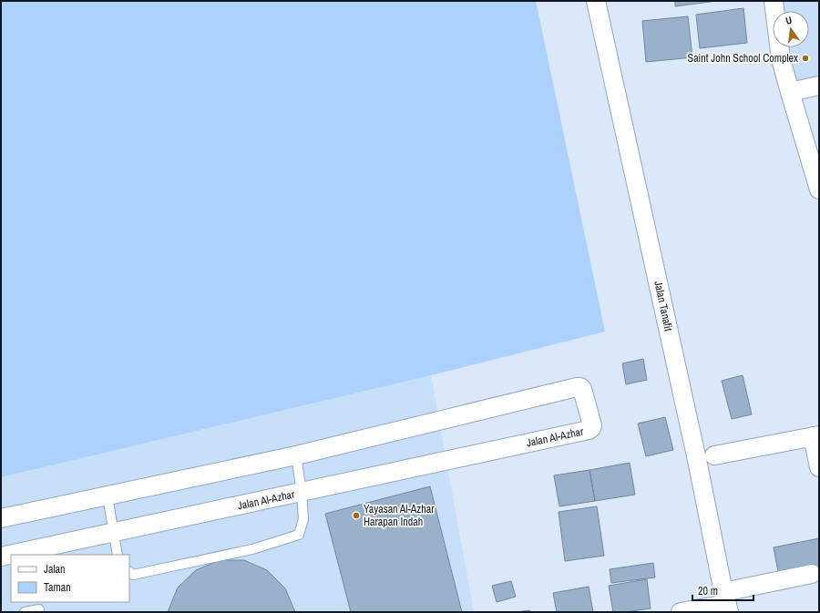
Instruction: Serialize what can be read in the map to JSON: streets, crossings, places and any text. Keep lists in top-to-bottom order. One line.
{"streets":{"street":["Jalan Tanafit","Jalan Al-Azhar"]},"places":["Saint John School Complex","Yayasan Al-Azhar Harapan Indah"],"legend":["Jalan","Taman"],"scale_bar":"20 m","north":"top"}
